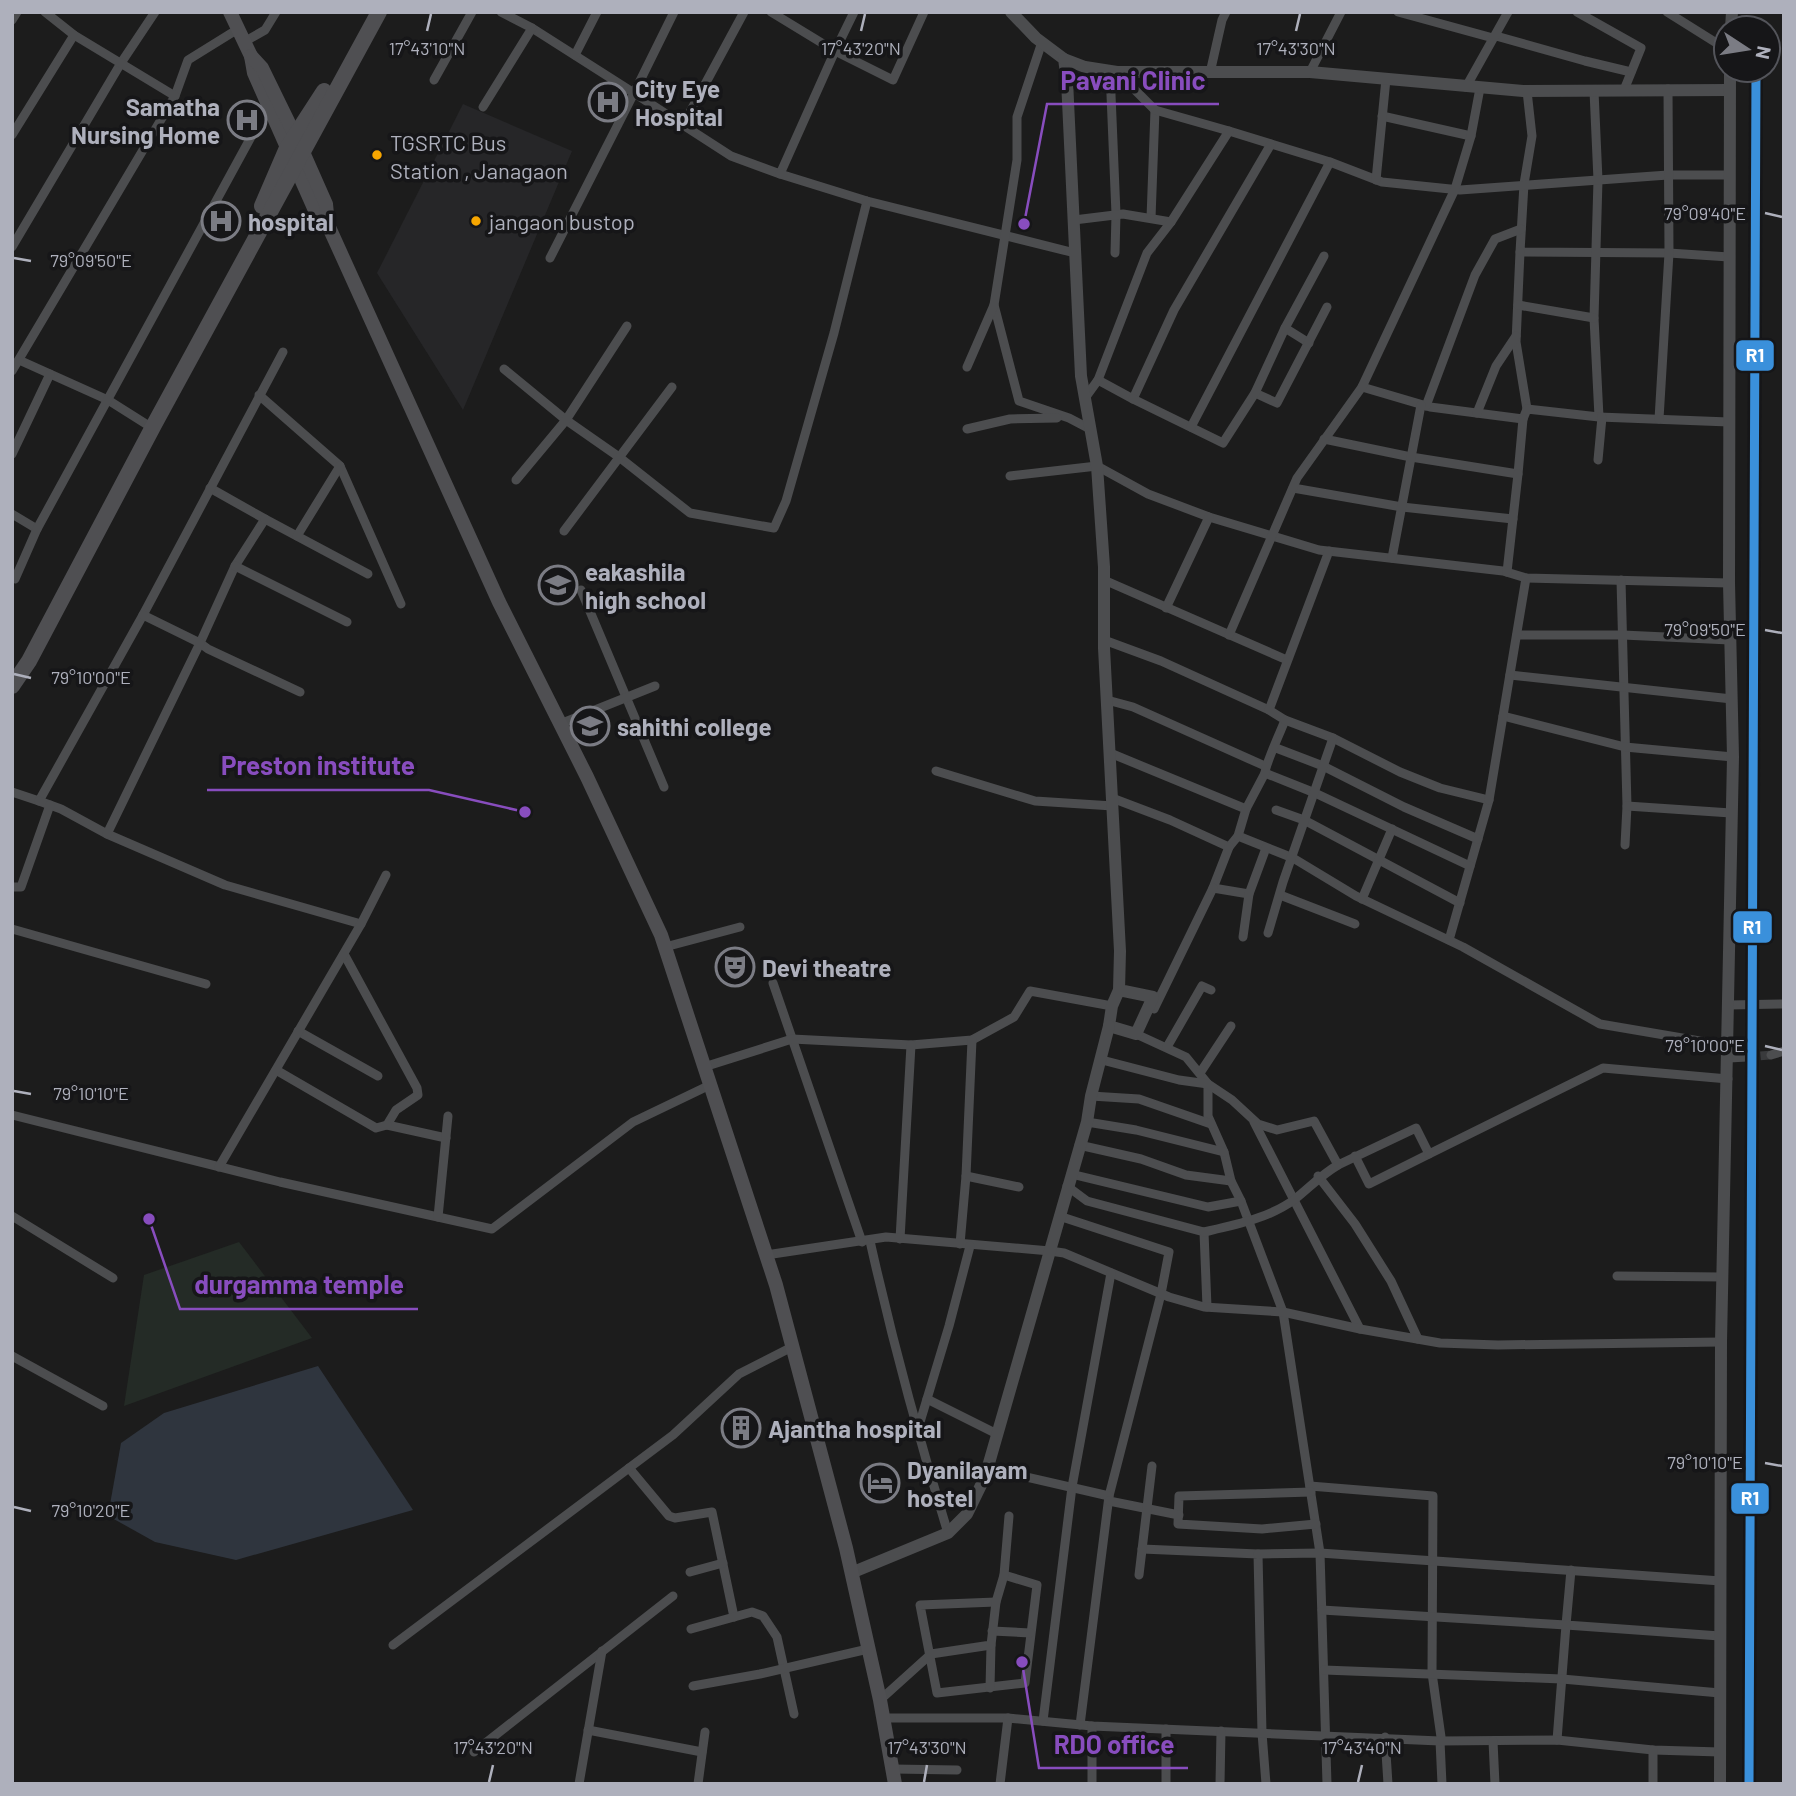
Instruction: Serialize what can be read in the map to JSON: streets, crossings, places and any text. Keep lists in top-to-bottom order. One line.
{"places":{"hospital":["City Eye Hospital","Samatha Nursing Home","hospital"],"other":["TGSRTC Bus Station , Janagaon","jangaon bustop","Pavani Clinic","Preston institute","durgamma temple","RDO office"],"school or university":["eakashila high school","sahithi college"],"theatre":["Devi theatre"],"building":["Ajantha hospital"],"hotel":["Dyanilayam hostel"]},"lines":["transit line R1"],"north":"right","coordinates":["17°43'10\"N","17°43'20\"N","17°43'30\"N","79°09'40\"E","79°09'50\"E","79°10'00\"E","79°10'10\"E","79°10'20\"E","17°43'40\"N"]}
